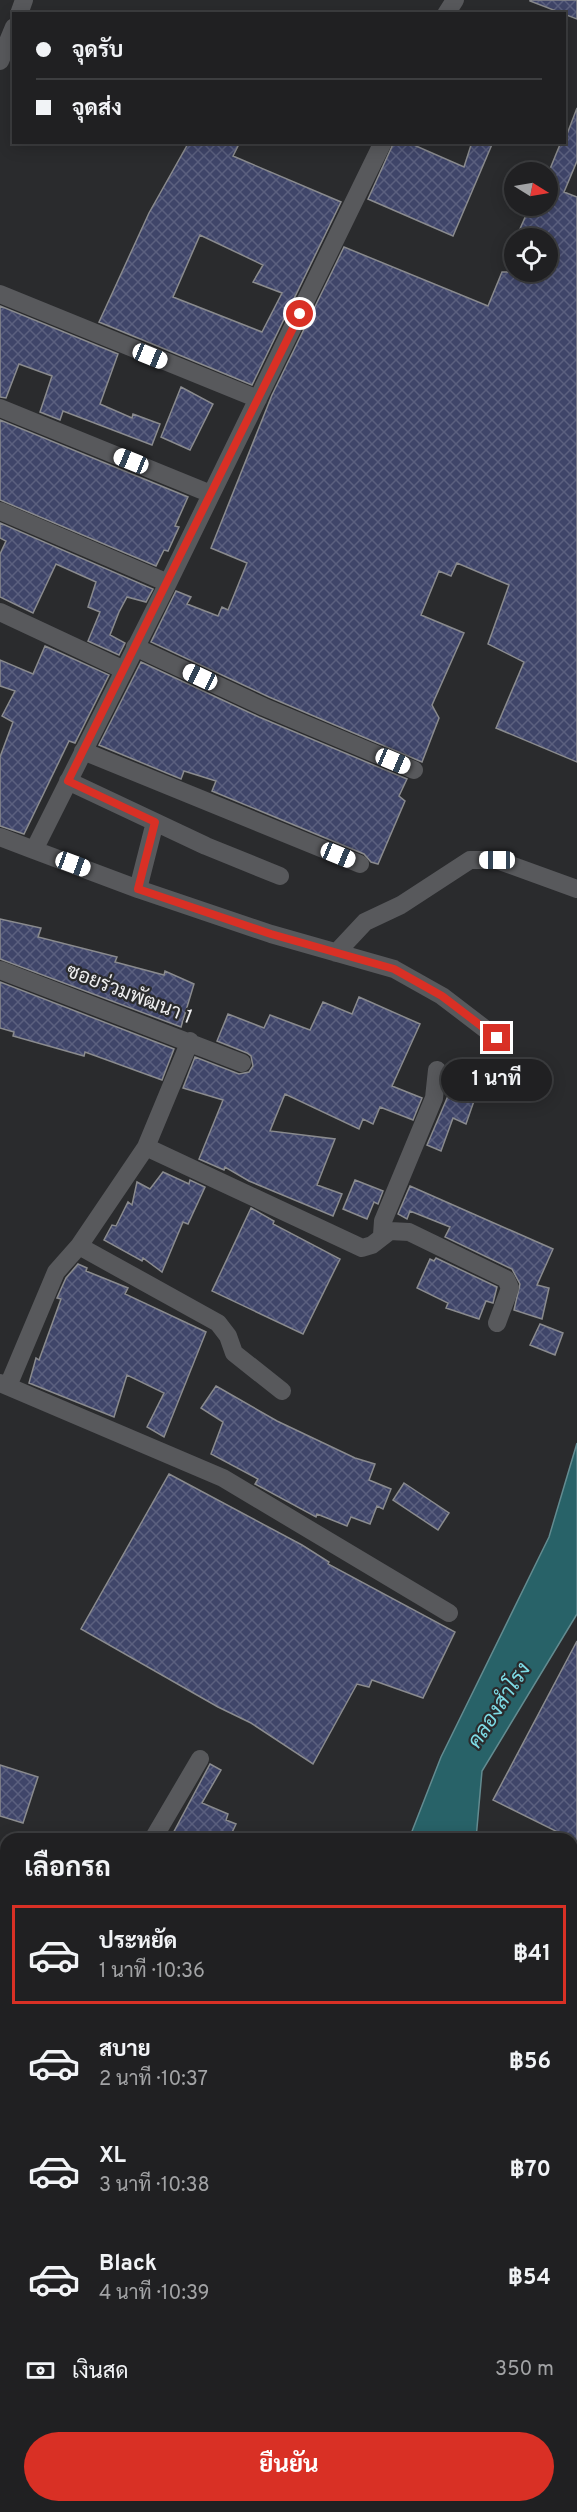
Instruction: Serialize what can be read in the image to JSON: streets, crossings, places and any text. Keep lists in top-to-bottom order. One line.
{"streets":{"street":["ซอยร่วมพัฒนา 1"]},"water":["คลองสำโรง"],"north":"right","page":{"banner":["จุดรับ","จุดส่ง"],"bubble":"1 นาที","heading":"เลือกรถ","list":[{"name":"ประหยัด","note":"1 นาที · 10:36","value":"฿41"},{"name":"สบาย","note":"2 นาที · 10:37","value":"฿56"},{"name":"XL","note":"3 นาที · 10:38","value":"฿70"},{"name":"Black","note":"4 นาที · 10:39","value":"฿54"}],"pay":["เงินสด","350 m"],"buttons":"ยืนยัน"}}
